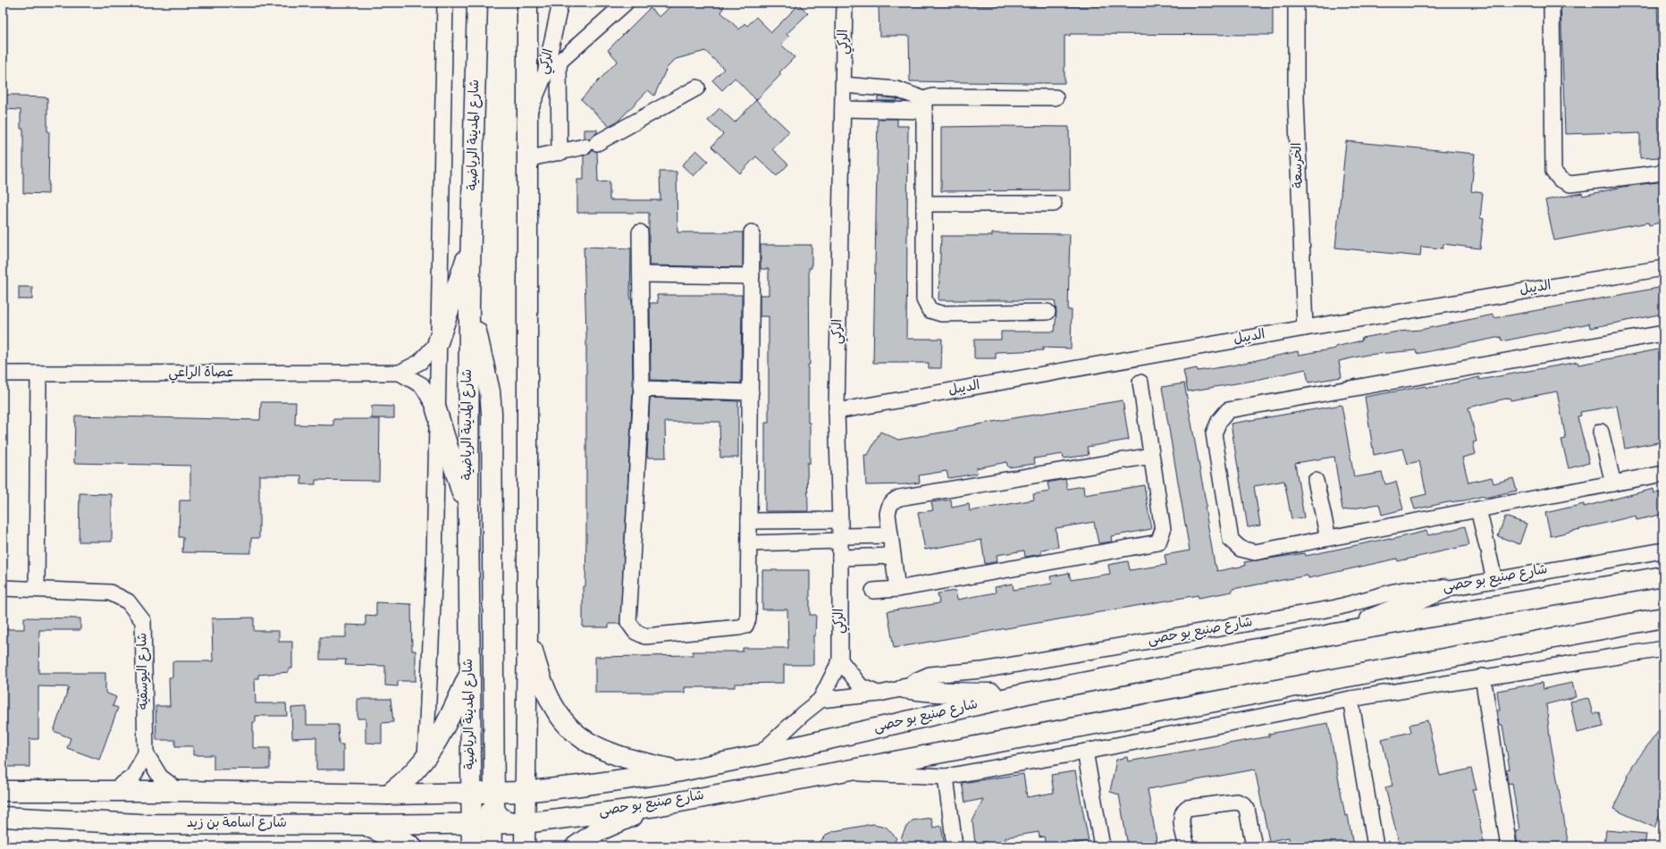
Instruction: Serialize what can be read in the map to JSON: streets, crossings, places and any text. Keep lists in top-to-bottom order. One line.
{"streets":{"street":["الركي","شارع المدينة الرياضية","الخرسعة","الديبل","عصاة الراعي","شارع صنيع بو حصى","شارع اليوسفيه","شارع اسامة بن زيد"]},"crossings":[["الركي","الديبل"],["الركي","شارع صنيع بو حصى"],["شارع المدينة الرياضية","شارع صنيع بو حصى"],["شارع المدينة الرياضية","شارع اسامة بن زيد"],["الخرسعة","الديبل"],["شارع صنيع بو حصى","شارع اسامة بن زيد"]]}
